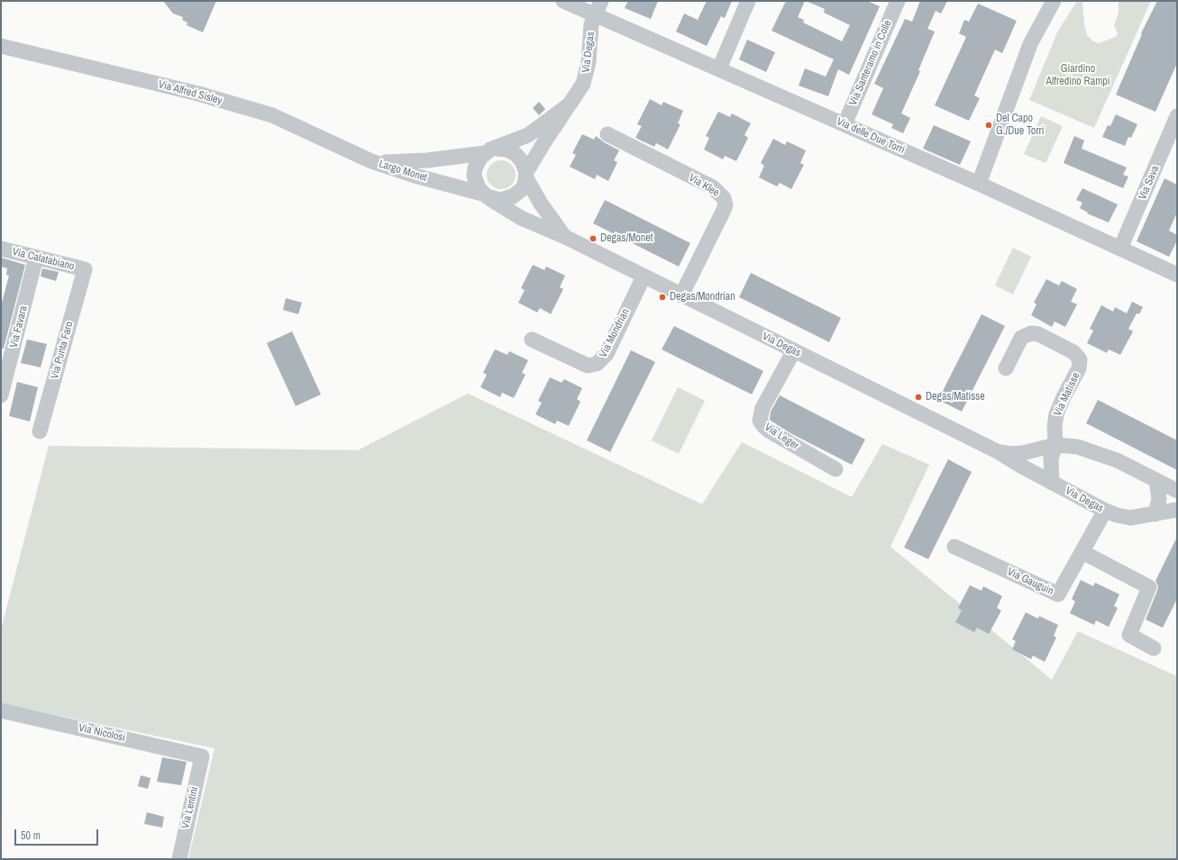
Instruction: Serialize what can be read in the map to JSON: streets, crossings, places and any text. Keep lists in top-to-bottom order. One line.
{"streets":{"street":["Via Degas","Via Santeramo in Colle","Via Alfred Sisley","Via delle Due Torri","Largo Monet","Via Sava","Via Klee","Via Calatabiano","Via Favara","Via Mondrian","Via Punta Faro","Via Matisse","Via Leger","Via Gauguin","Via Nicolosi","Via Lentini"]},"crossings":[["Via Degas","Via delle Due Torri"],["Via Degas","Largo Monet"],["Via Degas","Via Klee"],["Via Degas","Via Mondrian"],["Via Degas","Via Matisse"],["Via Degas","Via Leger"],["Via Degas","Via Gauguin"],["Via Santeramo in Colle","Via delle Due Torri"],["Via Alfred Sisley","Largo Monet"],["Via delle Due Torri","Via Sava"],["Via Calatabiano","Via Favara"],["Via Calatabiano","Via Punta Faro"],["Via Nicolosi","Via Lentini"]],"parks":["Giardino Alfredino Rampi"],"places":["Del Capo G./Due Torri","Degas/Monet","Degas/Mondrian","Degas/Matisse"],"scale_bar":"50 m"}
